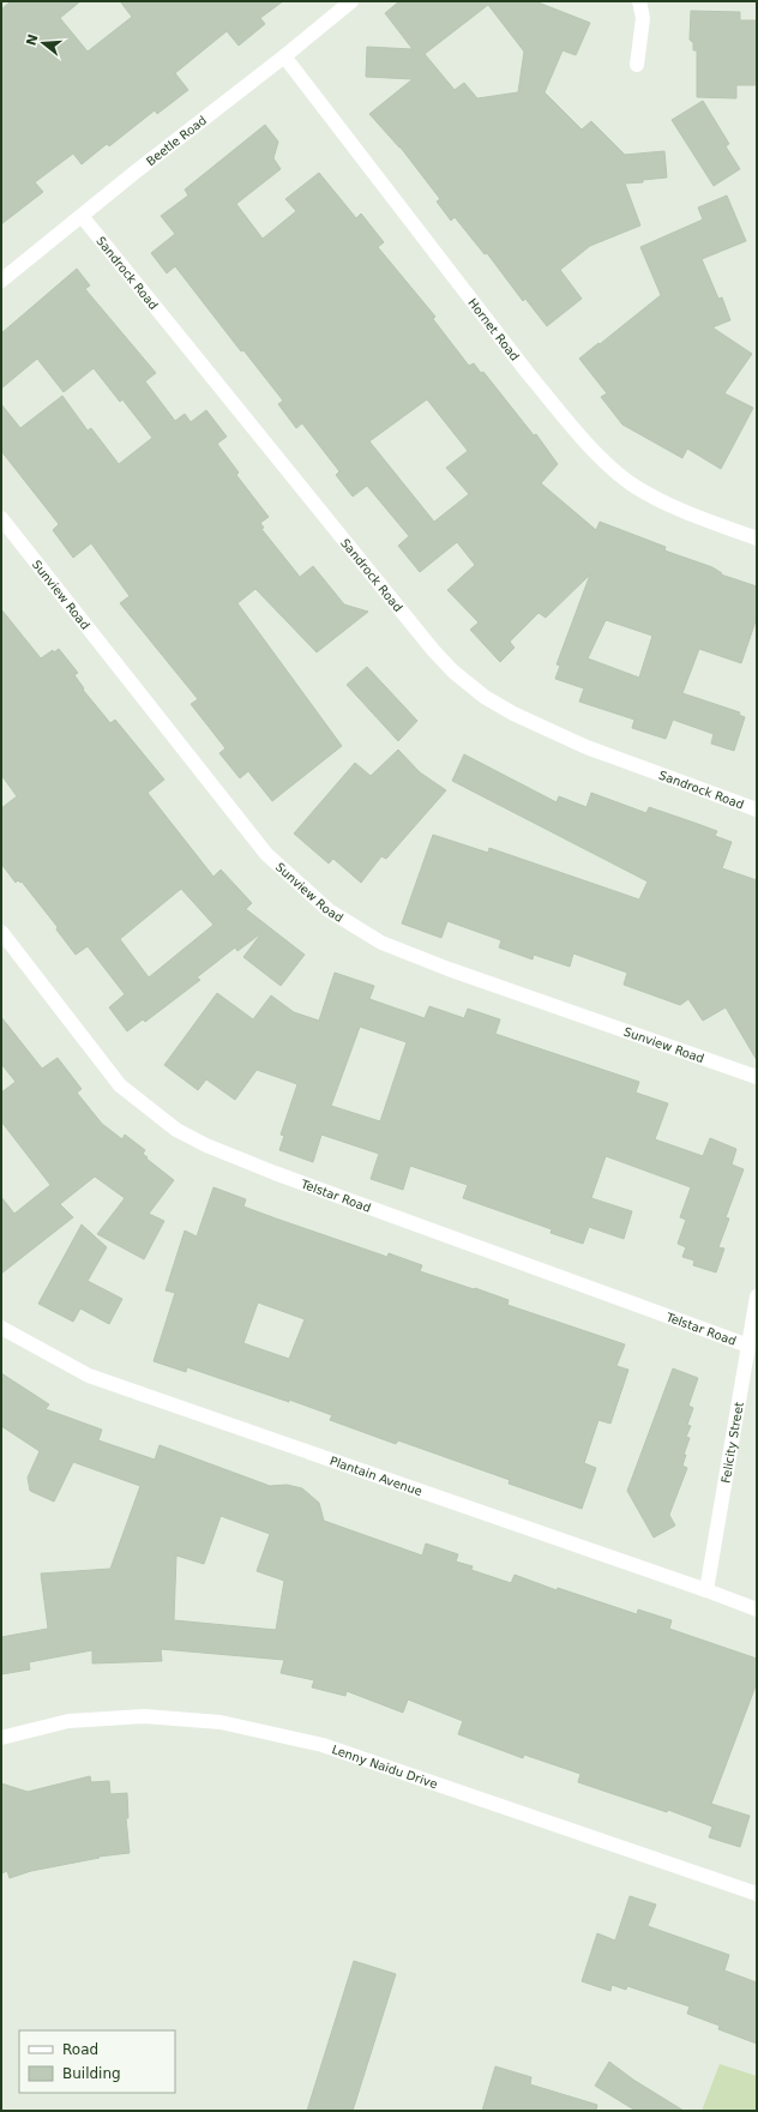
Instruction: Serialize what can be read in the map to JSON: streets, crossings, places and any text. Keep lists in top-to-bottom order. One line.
{"streets":{"street":["Beetle Road","Sandrock Road","Hornet Road","Sunview Road","Telstar Road","Felicity Street","Plantain Avenue","Lenny Naidu Drive"]},"crossings":[["Beetle Road","Sandrock Road"],["Beetle Road","Hornet Road"],["Telstar Road","Felicity Street"],["Felicity Street","Plantain Avenue"]],"legend":["Road","Building"],"north":"left"}
